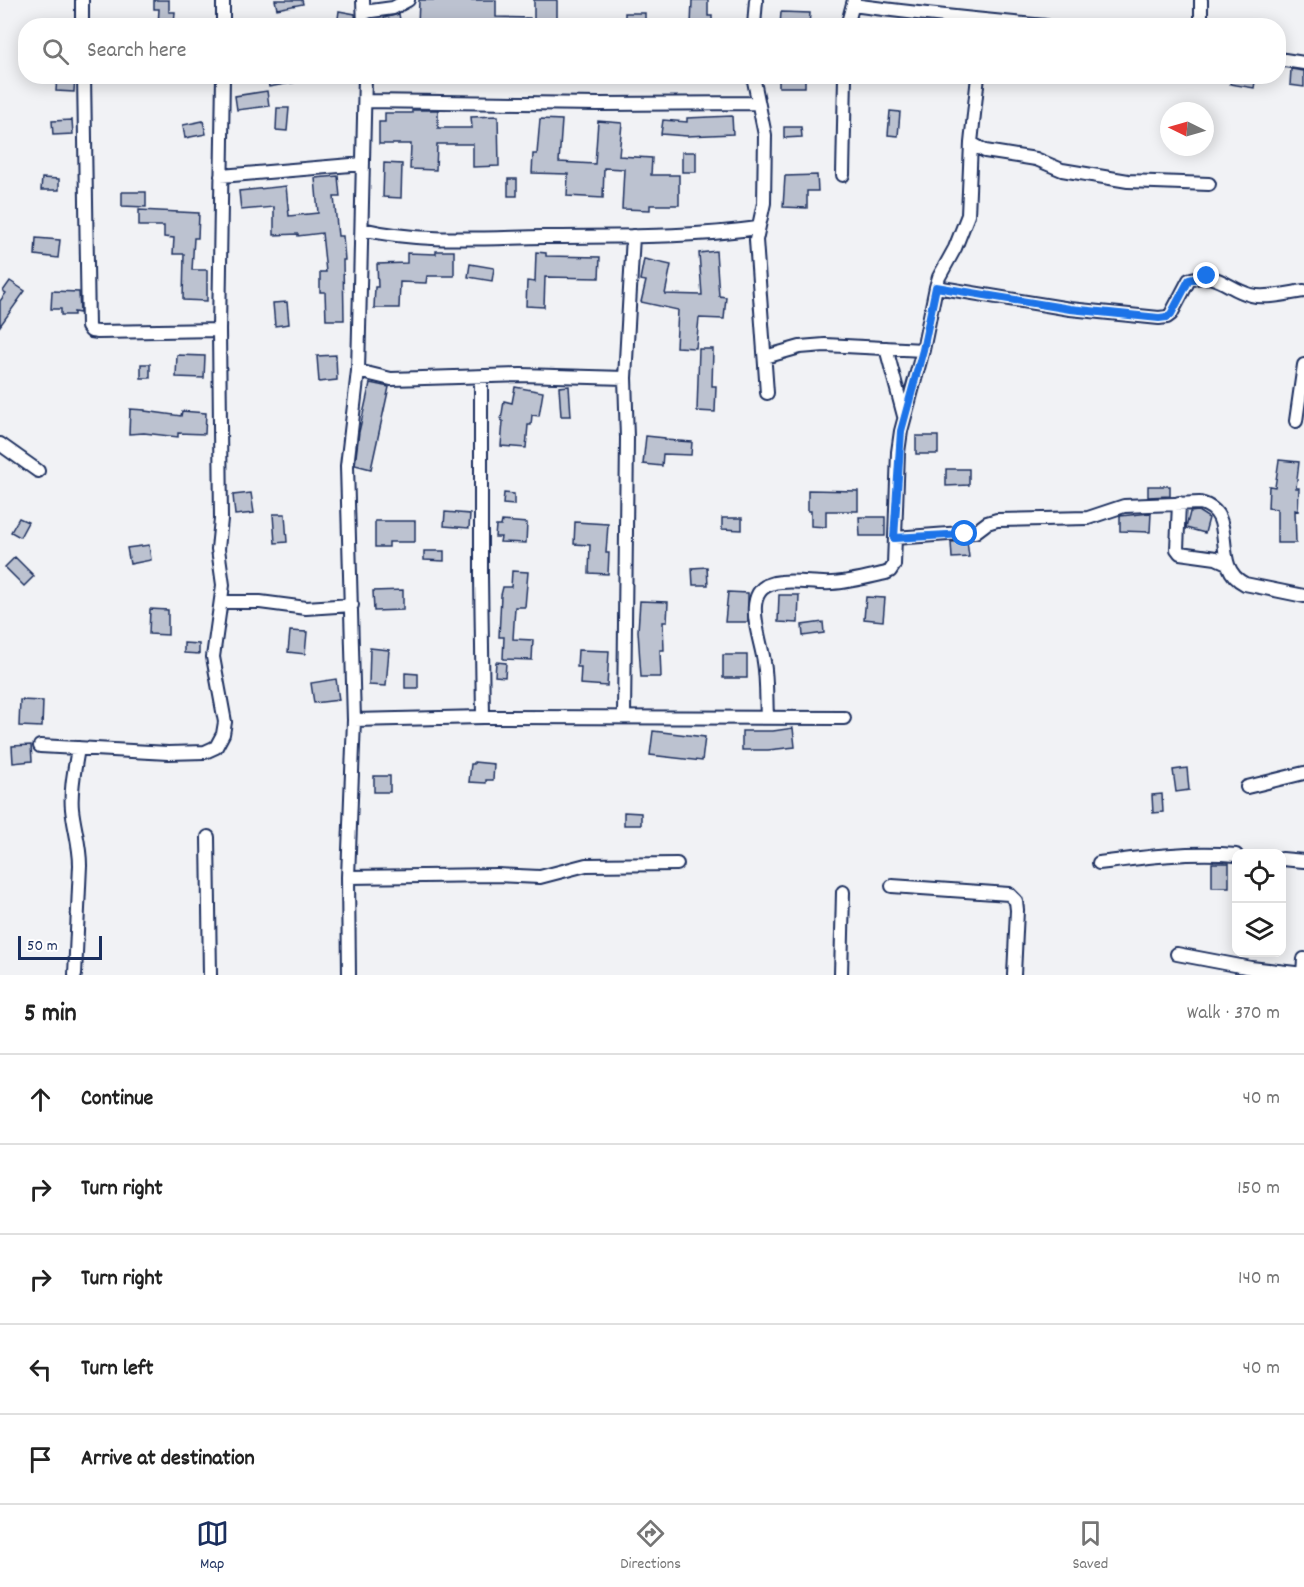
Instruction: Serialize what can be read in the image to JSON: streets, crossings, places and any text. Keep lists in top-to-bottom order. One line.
{"scale_bar":"50 m","north":"left","page":{"search":"Search here","scale":"50 m","heading":["5 min","Walk · 370 m"],"list":[["Continue","40 m"],["Turn right","150 m"],["Turn right","140 m"],["Turn left","40 m"],"Arrive at destination"],"nav":["Map","Directions","Saved"]}}
